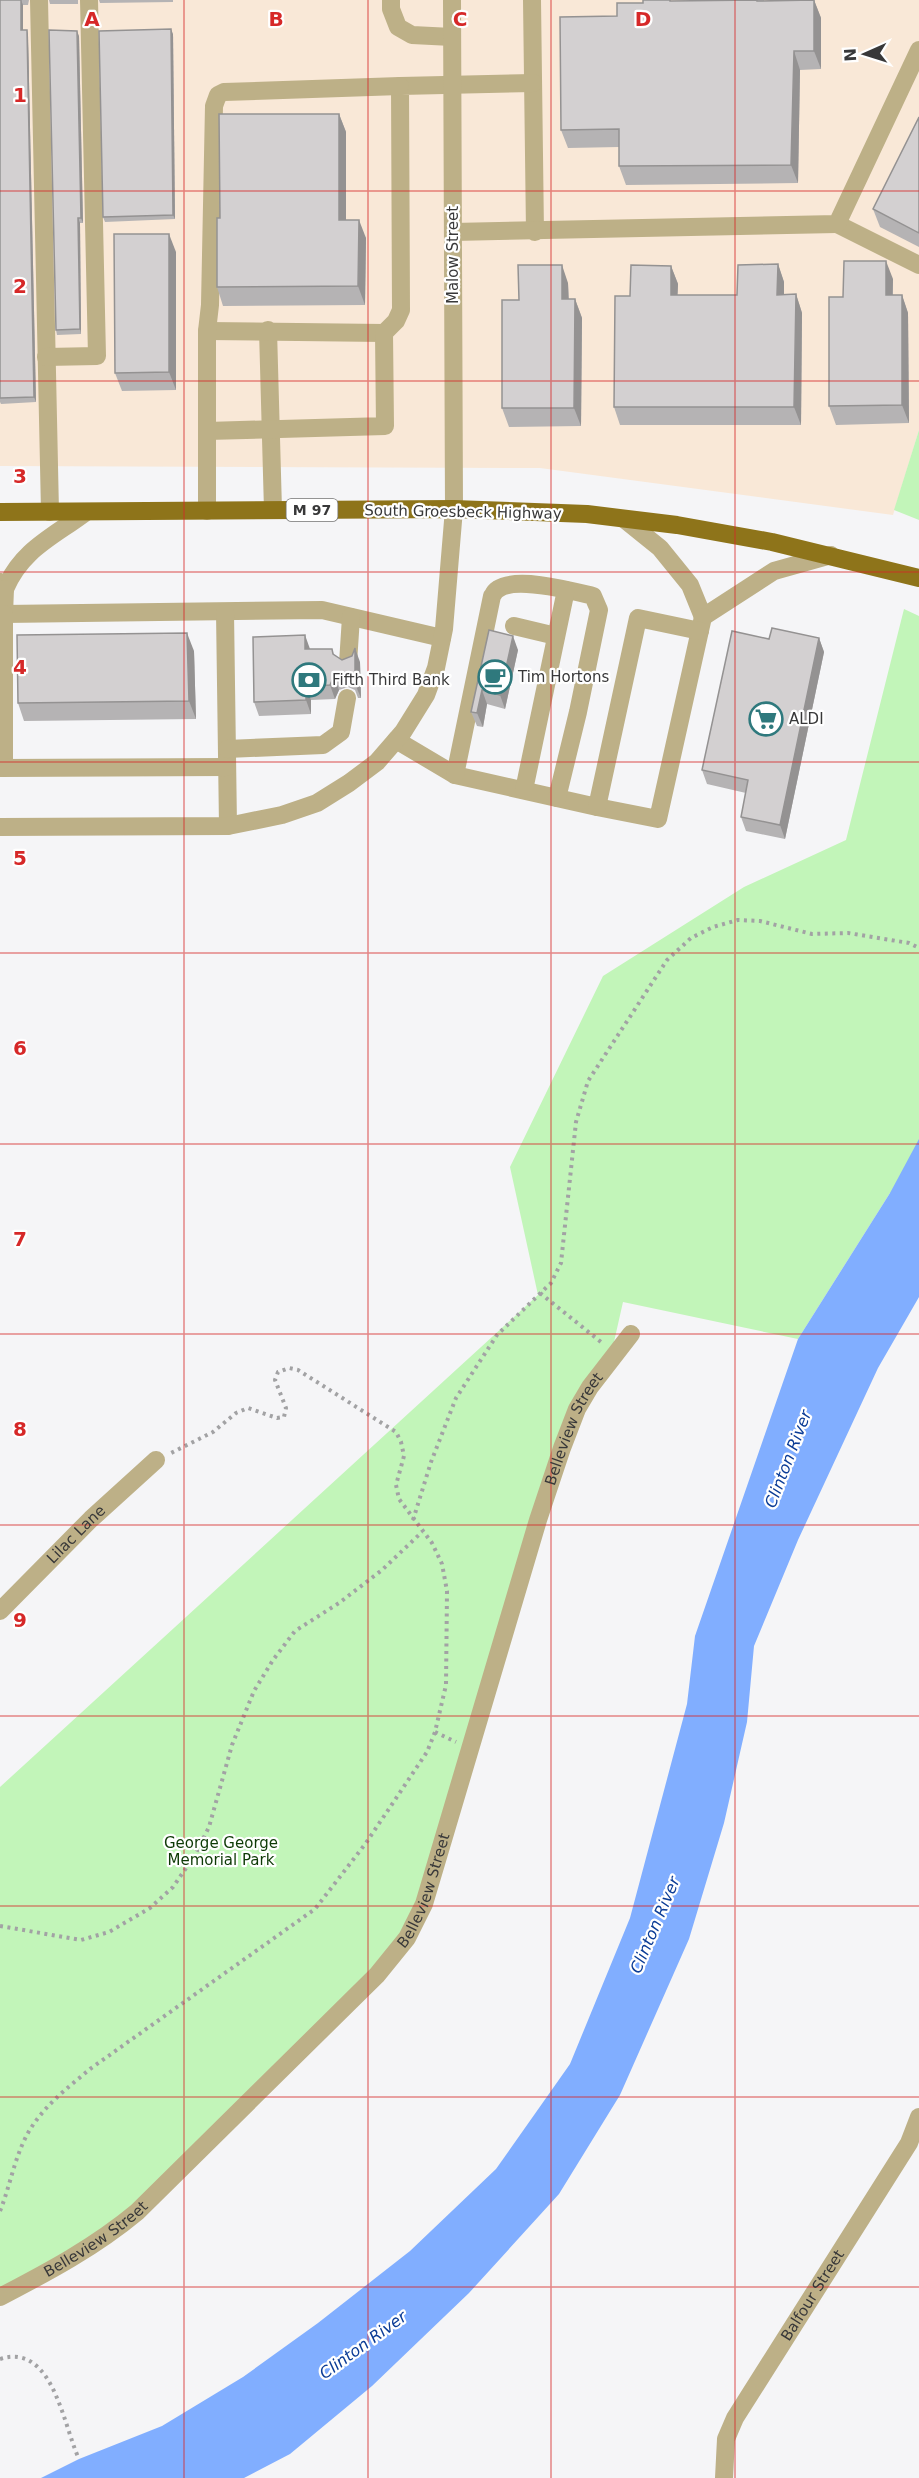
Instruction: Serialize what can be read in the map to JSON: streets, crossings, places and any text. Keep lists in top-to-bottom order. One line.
{"streets":{"main road":["M 97","South Groesbeck Highway"],"street":["Malow Street","Belleview Street","Lilac Lane","Balfour Street"]},"crossings":[["Malow Street","South Groesbeck Highway"]],"water":["Clinton River"],"parks":["George George Memorial Park"],"places":{"cafe":["Tim Hortons"],"bank":["Fifth Third Bank"],"supermarket":["ALDI"]},"north":"left","grid":{"columns":["A","B","C","D"],"rows":["1","2","3","4","5","6","7","8","9"]}}
